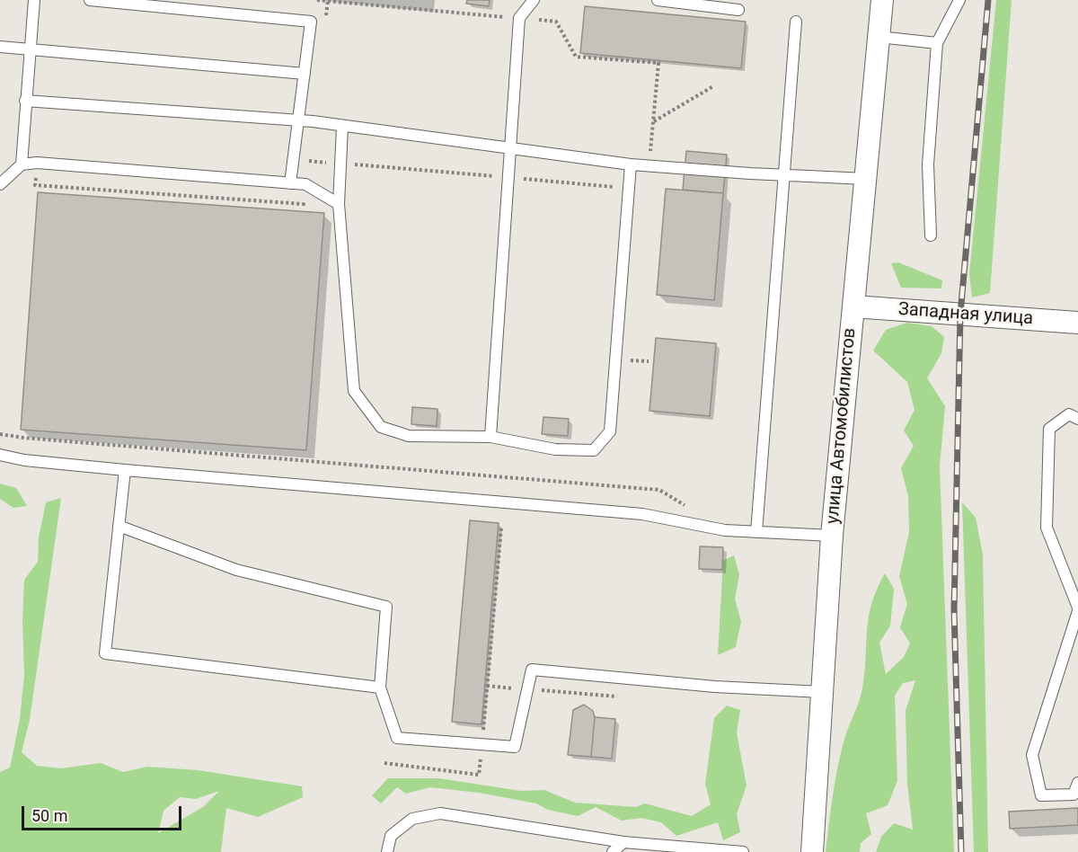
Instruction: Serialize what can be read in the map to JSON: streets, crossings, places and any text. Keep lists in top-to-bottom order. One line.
{"streets":{"street":["Западная улица","улица Автомобилистов"]},"crossings":[["Западная улица","улица Автомобилистов"]],"scale_bar":"50 m"}
